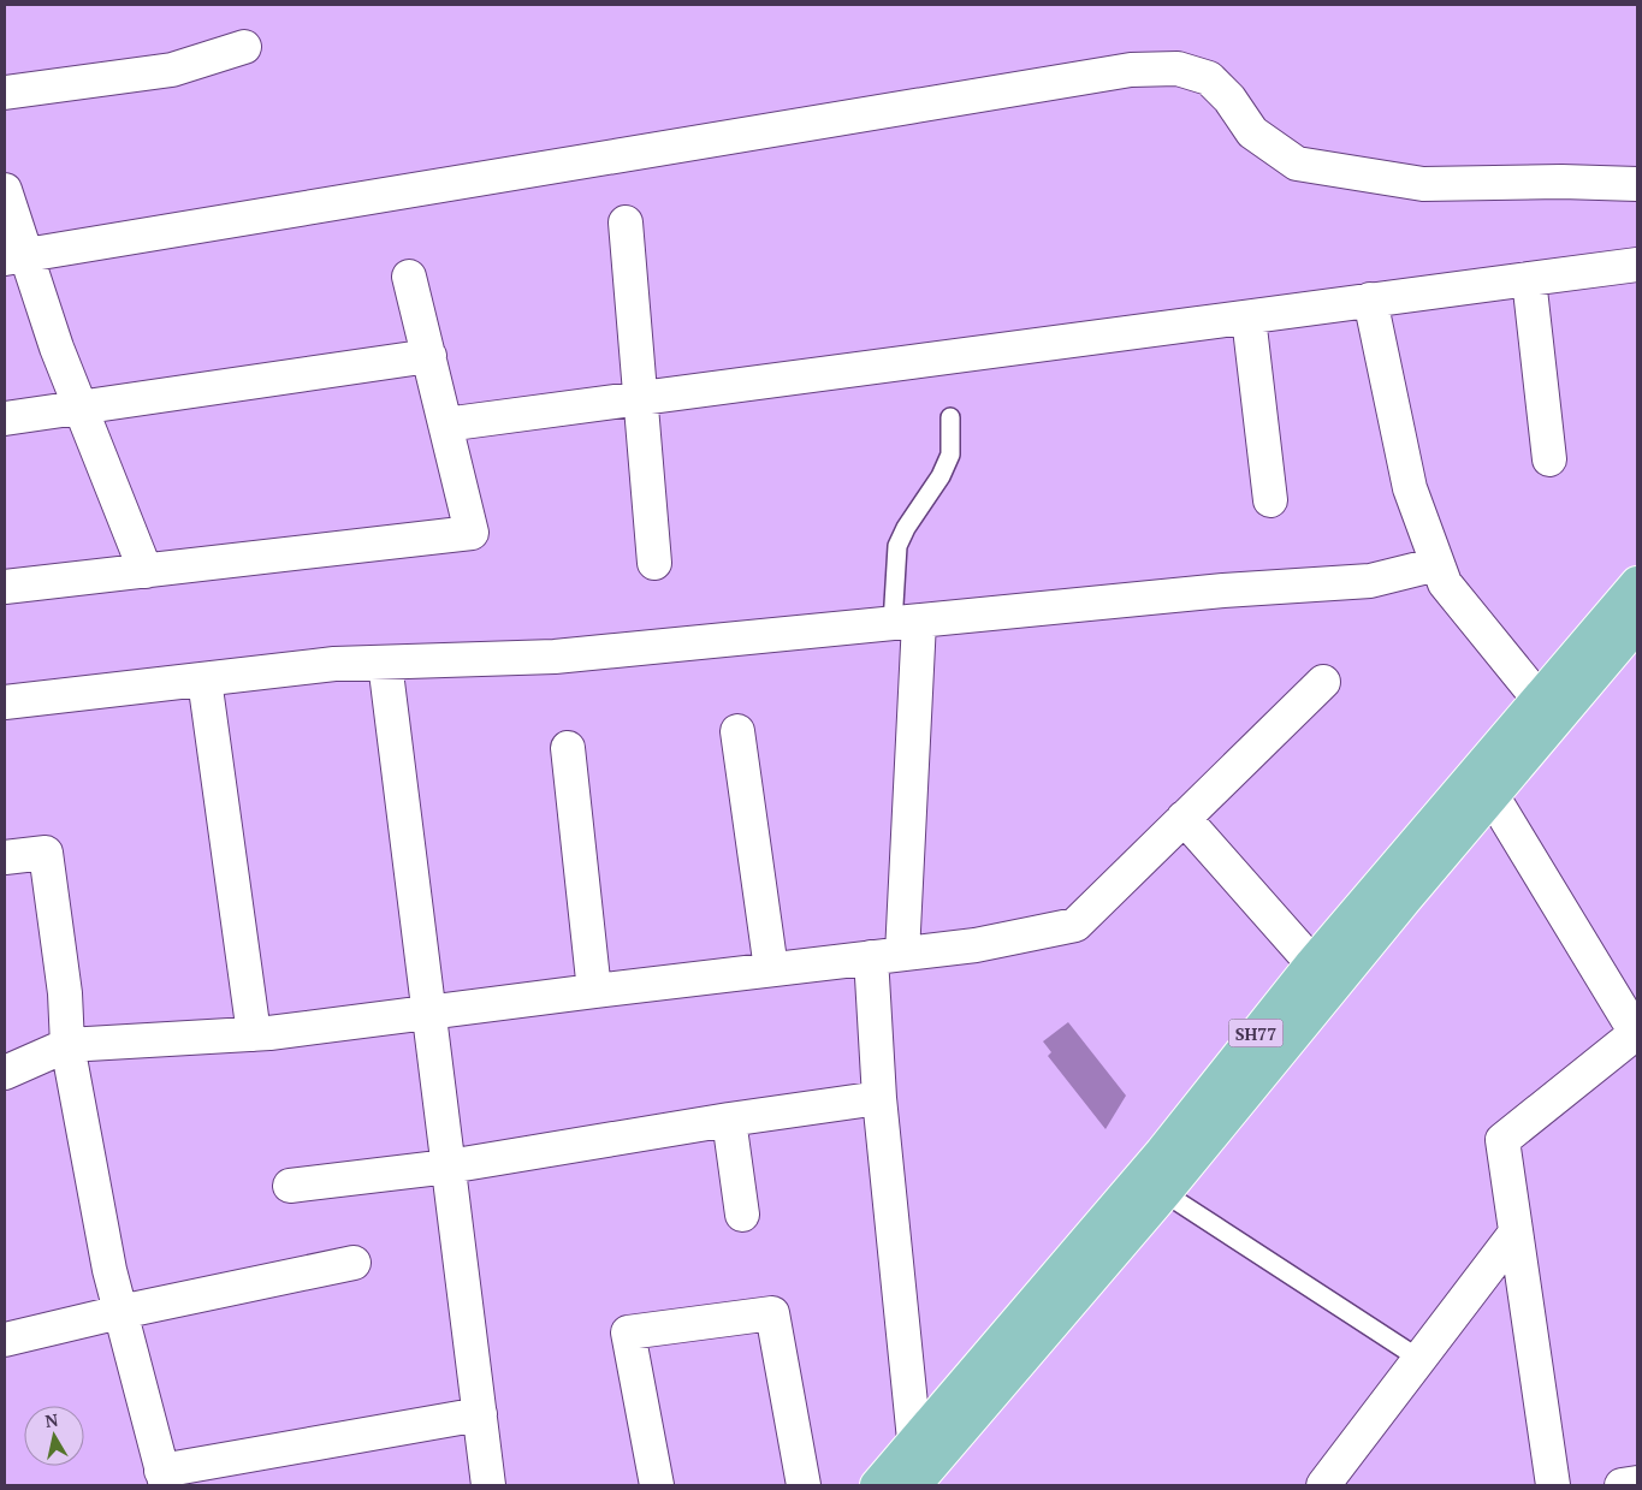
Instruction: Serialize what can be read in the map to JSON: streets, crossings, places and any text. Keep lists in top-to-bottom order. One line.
{"streets":{"main road":["SH77"]},"north":"top"}
